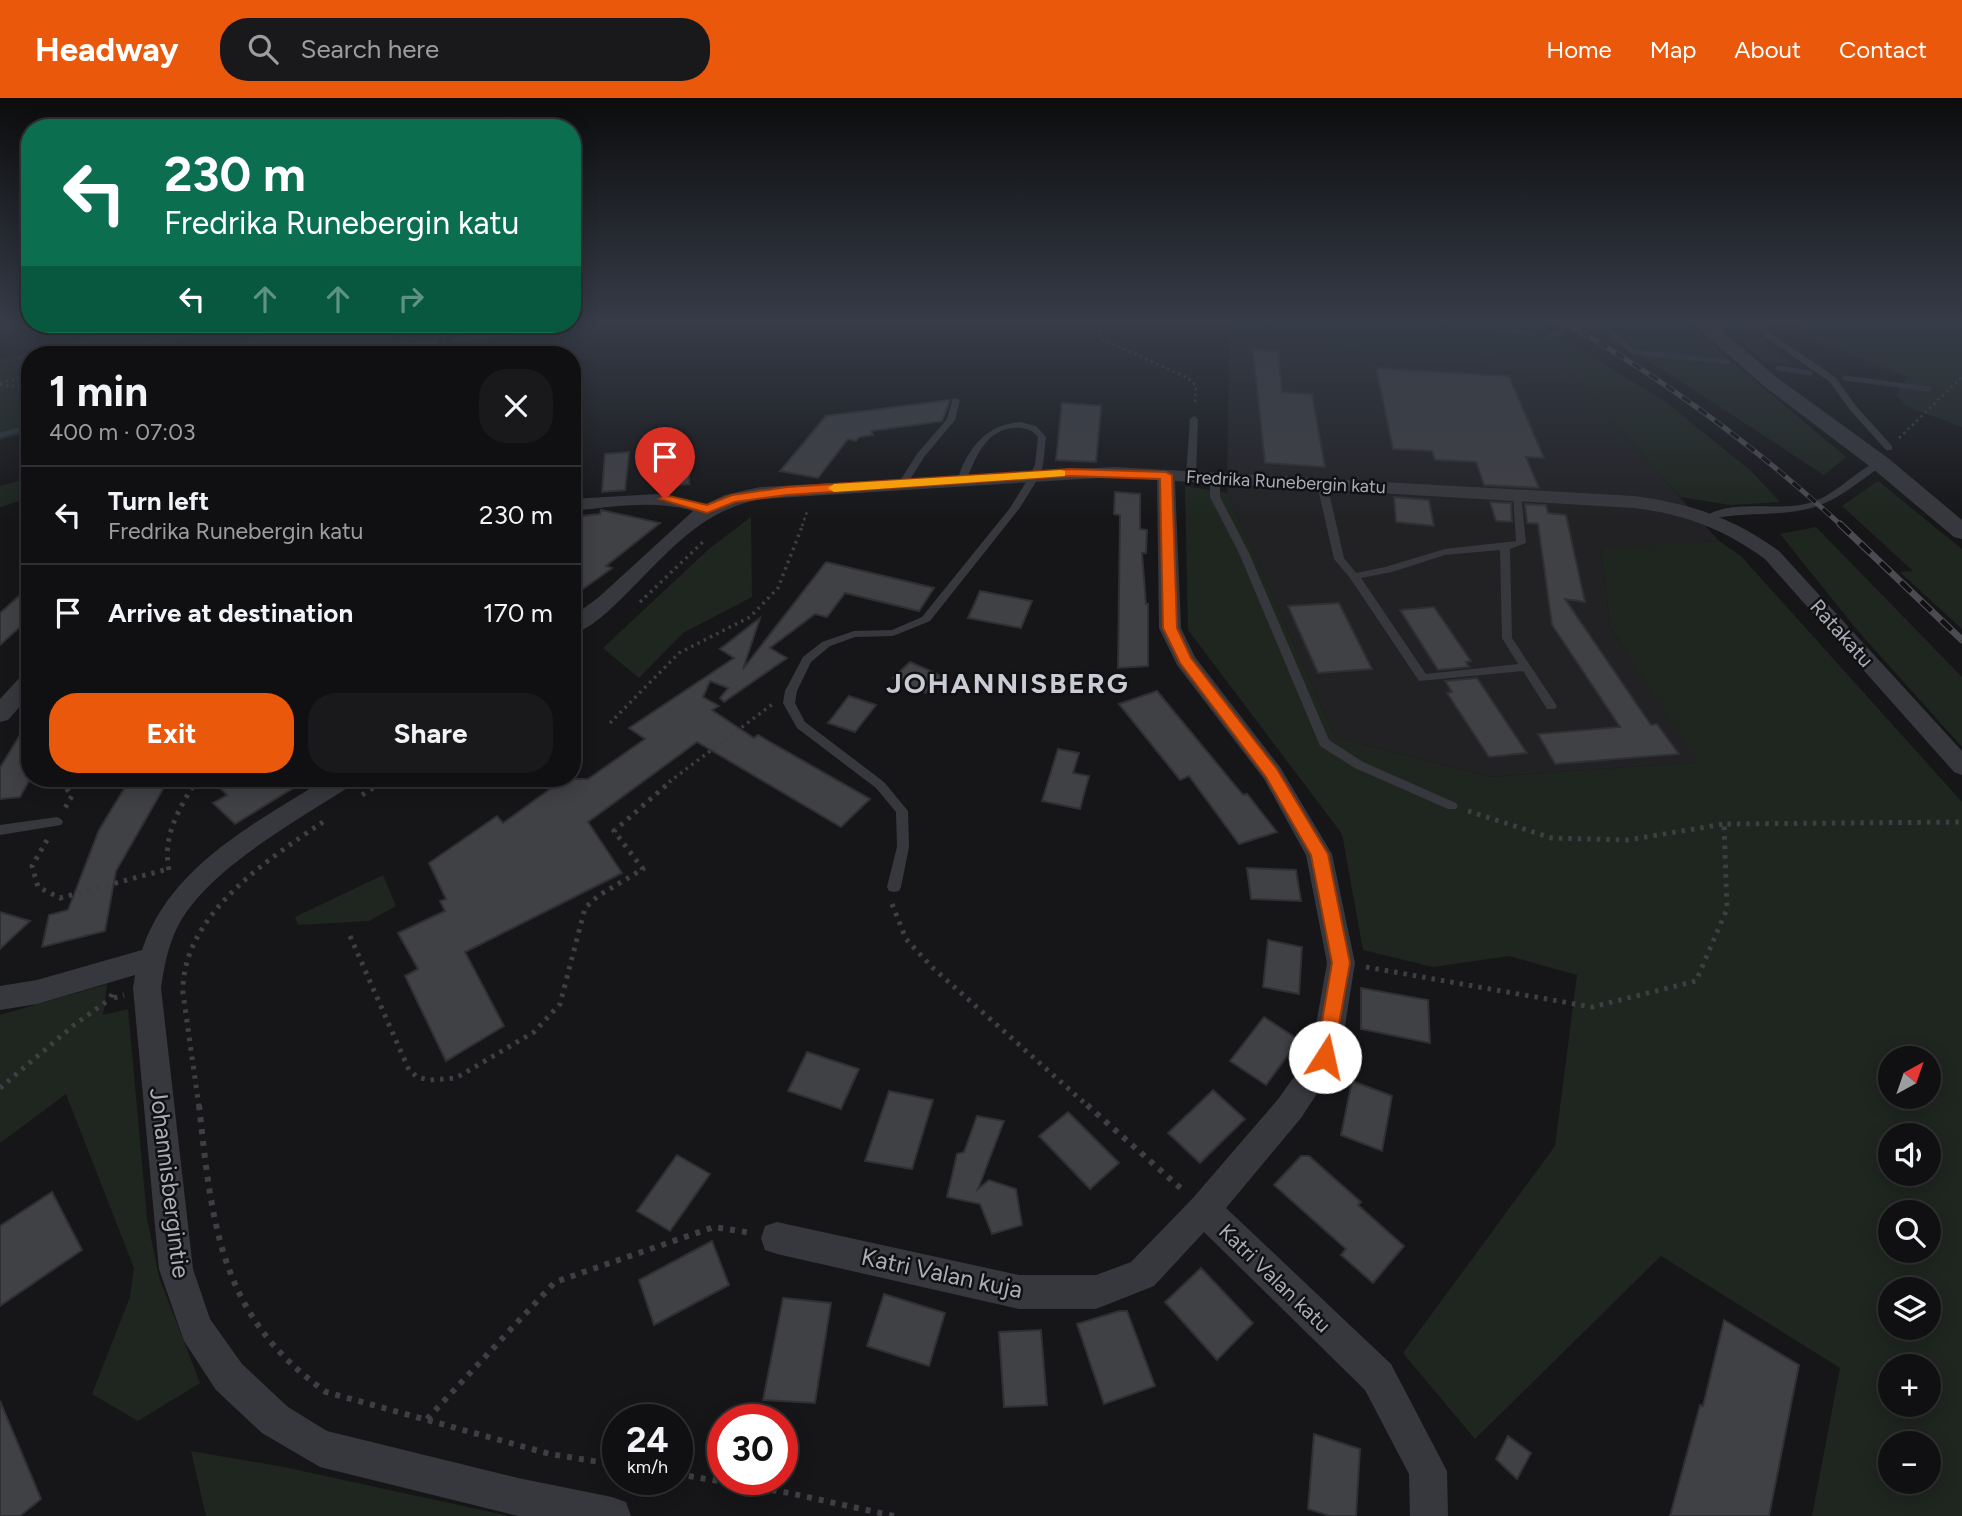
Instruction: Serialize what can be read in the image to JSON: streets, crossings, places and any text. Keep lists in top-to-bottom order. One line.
{"streets":{"street":["Fredrika Runebergin katu","Ratakatu","Johannisbergintie","Katri Valan kuja","Katri Valan katu"]},"crossings":[["Fredrika Runebergin katu","Ratakatu"],["Fredrika Runebergin katu","Katri Valan katu"],["Katri Valan kuja","Katri Valan katu"]],"districts":["JOHANNISBERG"],"north":"top right","page":{"header":"Headway","search":"Search here","nav":["Home","Map","About","Contact"],"turn":["230 m","Fredrika Runebergin katu"],"heading":["1 min","400 m · 07:03"],"list":[{"name":"Turn left","note":"Fredrika Runebergin katu","value":"230 m"},{"name":"Arrive at destination","value":"170 m"}],"buttons":["Exit","Share"],"map_buttons":["+","−"],"speed":"24 km/h","limit":"30"}}
